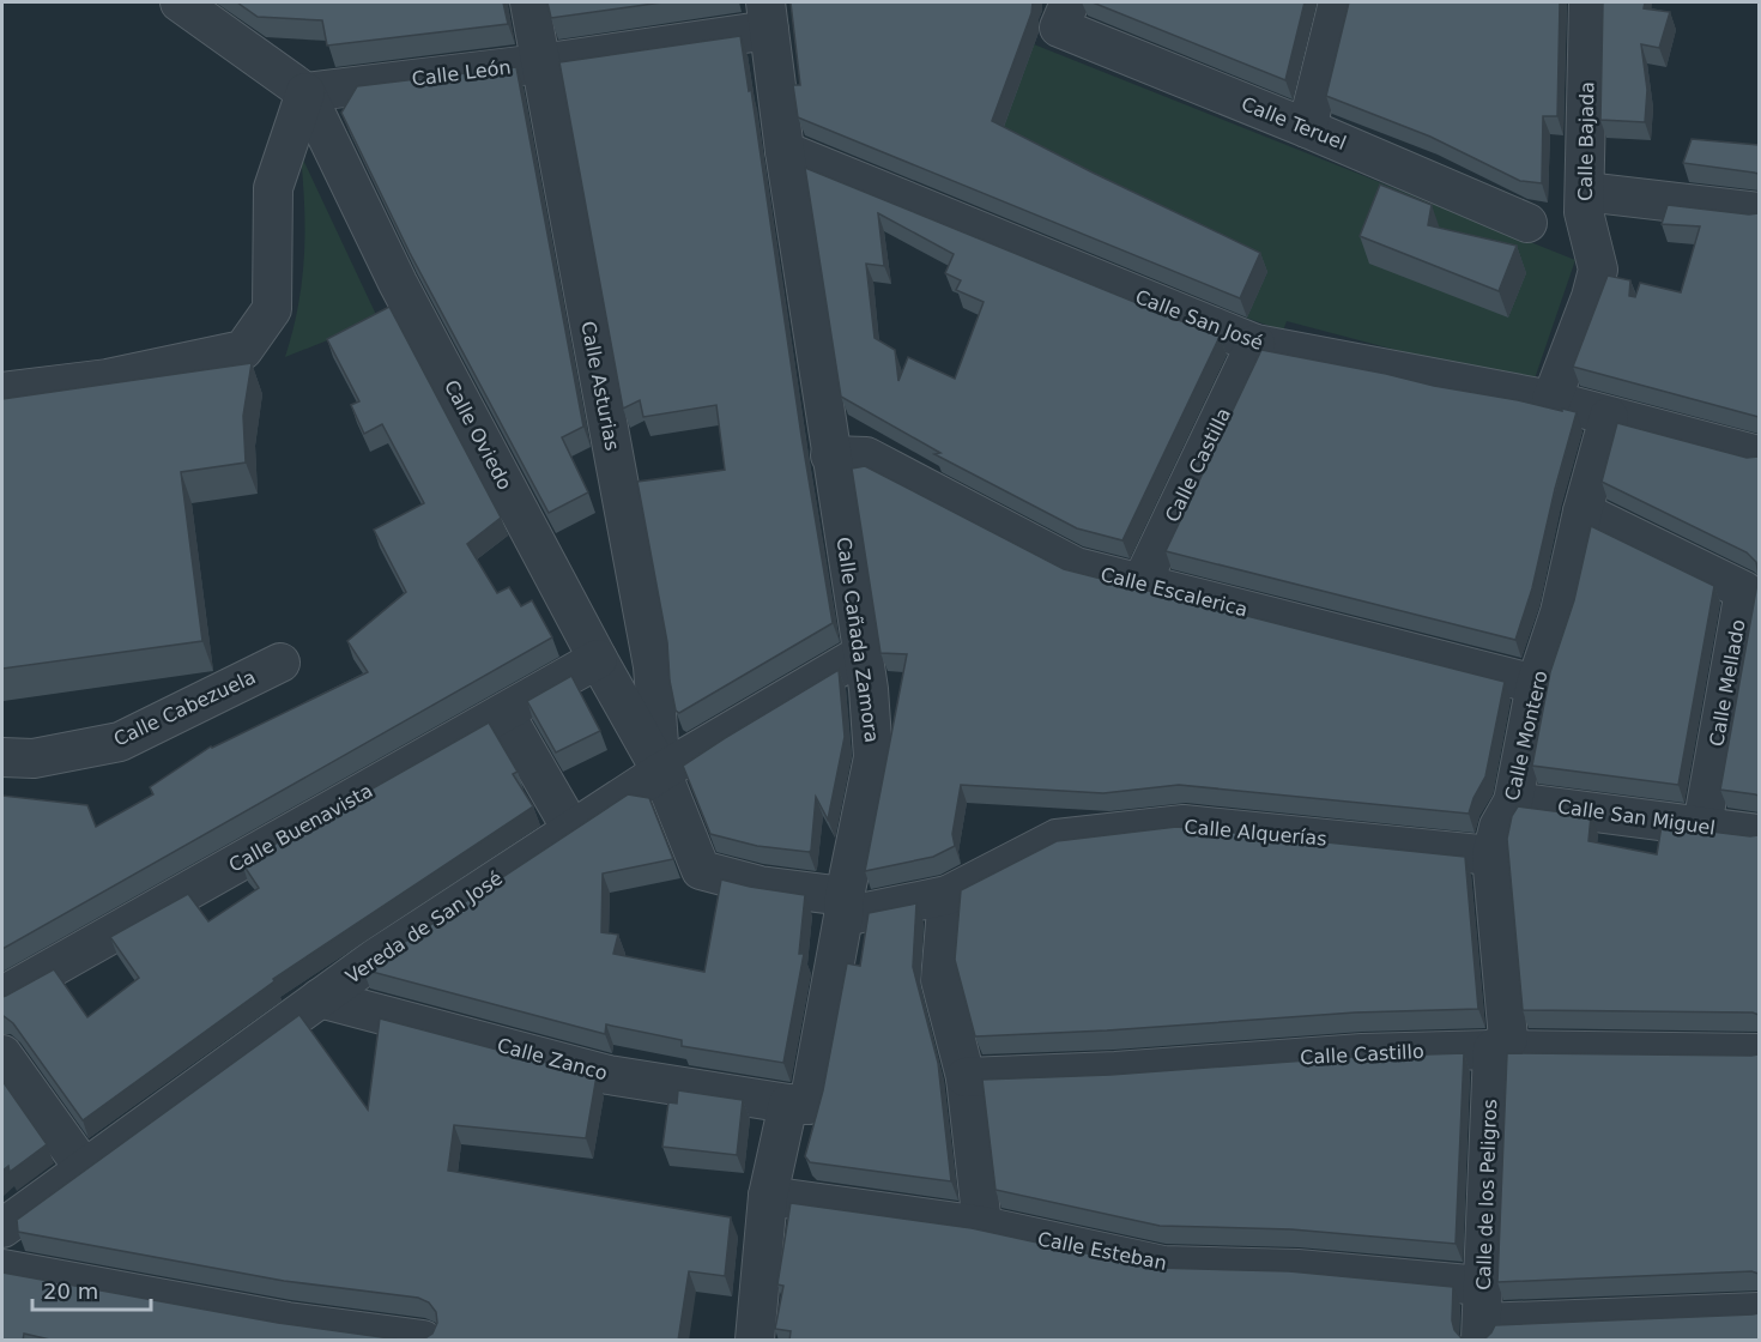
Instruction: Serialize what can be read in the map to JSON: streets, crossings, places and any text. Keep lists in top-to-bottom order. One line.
{"streets":{"street":["Calle León","Calle Teruel","Calle Bajada","Calle San José","Calle Asturias","Calle Oviedo","Calle Castilla","Calle Escalerica","Calle Cañada Zamora","Calle Mellado","Calle Cabezuela","Calle Montero","Calle San Miguel","Calle Buenavista","Calle Alquerías","Vereda de San José","Calle Castillo","Calle Zanco","Calle de los Peligros","Calle Esteban"]},"crossings":[["Calle León","Calle Asturias"],["Calle León","Calle Oviedo"],["Calle León","Calle Cañada Zamora"],["Calle Bajada","Calle San José"],["Calle San José","Calle Castilla"],["Calle San José","Calle Cañada Zamora"],["Calle San José","Calle Montero"],["Calle Asturias","Calle Oviedo"],["Calle Asturias","Calle Alquerías"],["Calle Asturias","Vereda de San José"],["Calle Oviedo","Calle Buenavista"],["Calle Oviedo","Calle Alquerías"],["Calle Oviedo","Vereda de San José"],["Calle Castilla","Calle Escalerica"],["Calle Escalerica","Calle Cañada Zamora"],["Calle Escalerica","Calle Montero"],["Calle Cañada Zamora","Calle Alquerías"],["Calle Cañada Zamora","Vereda de San José"],["Calle Cañada Zamora","Calle Zanco"],["Calle Mellado","Calle Montero"],["Calle Mellado","Calle San Miguel"],["Calle Montero","Calle San Miguel"],["Calle Montero","Calle Alquerías"],["Calle Montero","Calle Castillo"],["Calle Montero","Calle de los Peligros"],["Calle Alquerías","Vereda de San José"],["Vereda de San José","Calle Zanco"],["Calle Castillo","Calle de los Peligros"],["Calle de los Peligros","Calle Esteban"]],"scale_bar":"20 m"}
